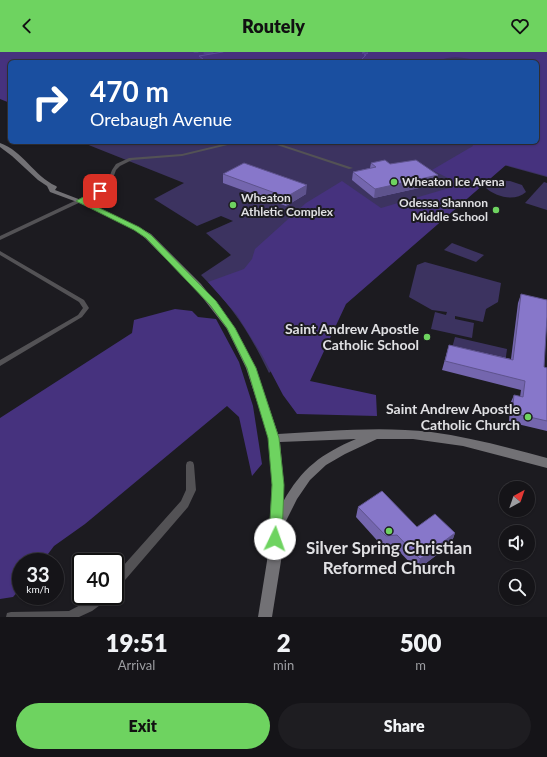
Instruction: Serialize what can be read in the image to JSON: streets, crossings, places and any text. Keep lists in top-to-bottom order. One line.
{"places":["Wheaton Ice Arena","Wheaton Athletic Complex","Odessa Shannon Middle School","Saint Andrew Apostle Catholic School","Saint Andrew Apostle Catholic Church","Silver Spring Christian Reformed Church"],"north":"top right","page":{"header":"Routely","turn":["470 m","Orebaugh Avenue"],"speed":"33 km/h","limit":"40","eta":["19:51","Arrival","2","min","500","m"],"buttons":["Exit","Share"]}}
